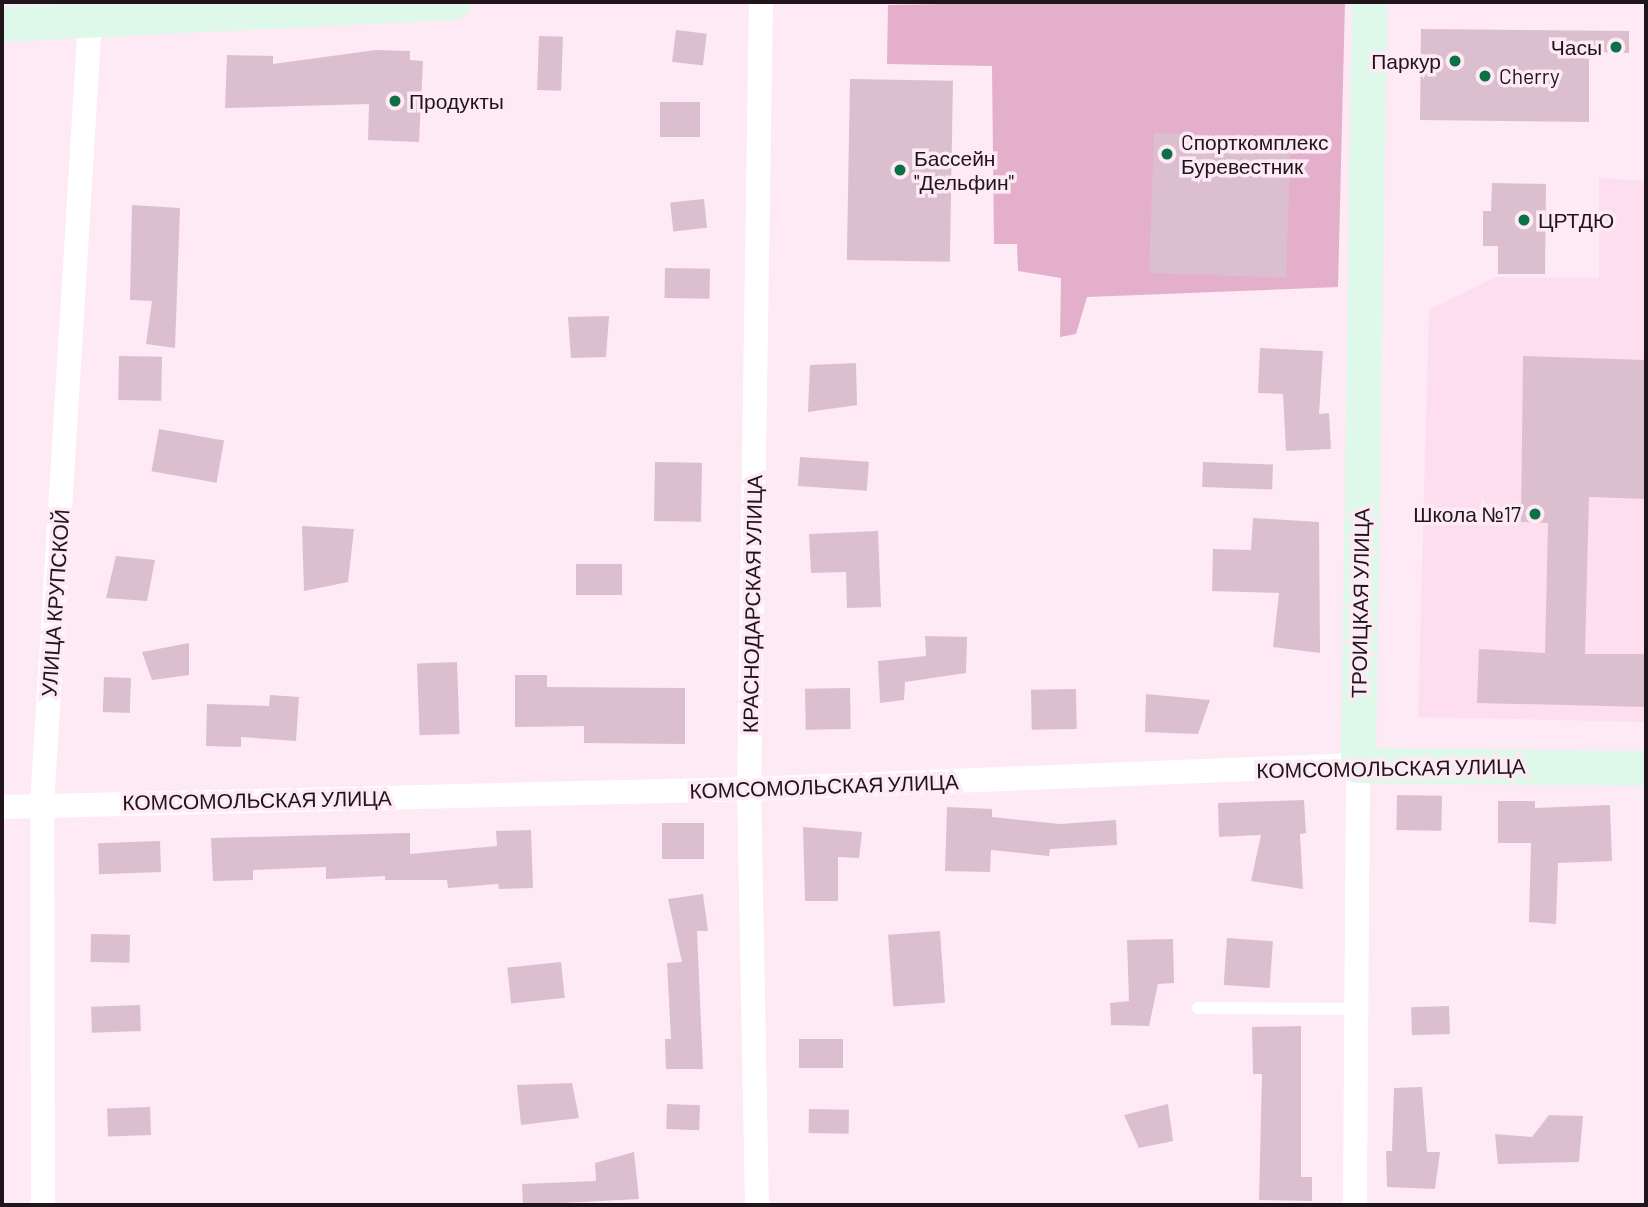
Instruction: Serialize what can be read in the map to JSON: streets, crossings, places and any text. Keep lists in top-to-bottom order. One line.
{"streets":{"street":["УЛИЦА КРУПСКОЙ","ТРОИЦКАЯ УЛИЦА","КРАСНОДАРСКАЯ УЛИЦА","КОМСОМОЛЬСКАЯ УЛИЦА"]},"crossings":[["УЛИЦА КРУПСКОЙ","КОМСОМОЛЬСКАЯ УЛИЦА"],["ТРОИЦКАЯ УЛИЦА","КОМСОМОЛЬСКАЯ УЛИЦА"],["КРАСНОДАРСКАЯ УЛИЦА","КОМСОМОЛЬСКАЯ УЛИЦА"]],"places":["Часы","Паркур","Cherry","Продукты","Cпорткомплекс Буревестник","Бассейн \"Дельфин\"","ЦРТДЮ","Школа №17"]}
